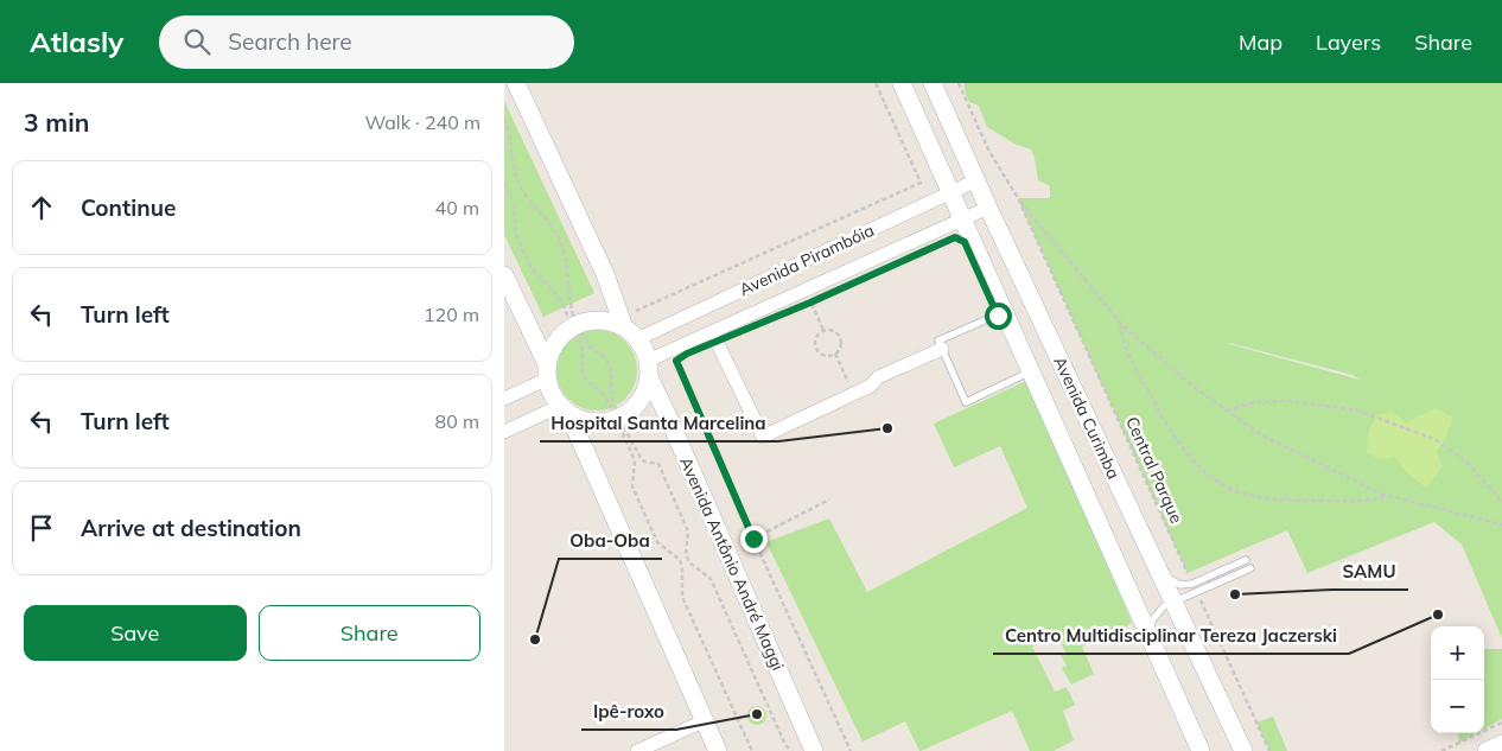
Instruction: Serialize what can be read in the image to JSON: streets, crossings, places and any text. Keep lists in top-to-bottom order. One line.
{"streets":{"street":["Avenida Pirambóia","Avenida Curimba","Avenida Antônio André Maggi"],"path":["Central Parque"]},"crossings":[["Avenida Pirambóia","Avenida Curimba"],["Avenida Pirambóia","Avenida Antônio André Maggi"]],"places":["Hospital Santa Marcelina","SAMU","Centro Multidisciplinar Tereza Jaczerski","Oba-Oba","Ipê-roxo"],"page":{"header":"Atlasly","search":"Search here","nav":["Map","Layers","Share"],"heading":["3 min","Walk · 240 m"],"list":[["Continue","40 m"],["Turn left","120 m"],["Turn left","80 m"],"Arrive at destination"],"buttons":["Save","Share"],"map_buttons":["+","−"]}}
